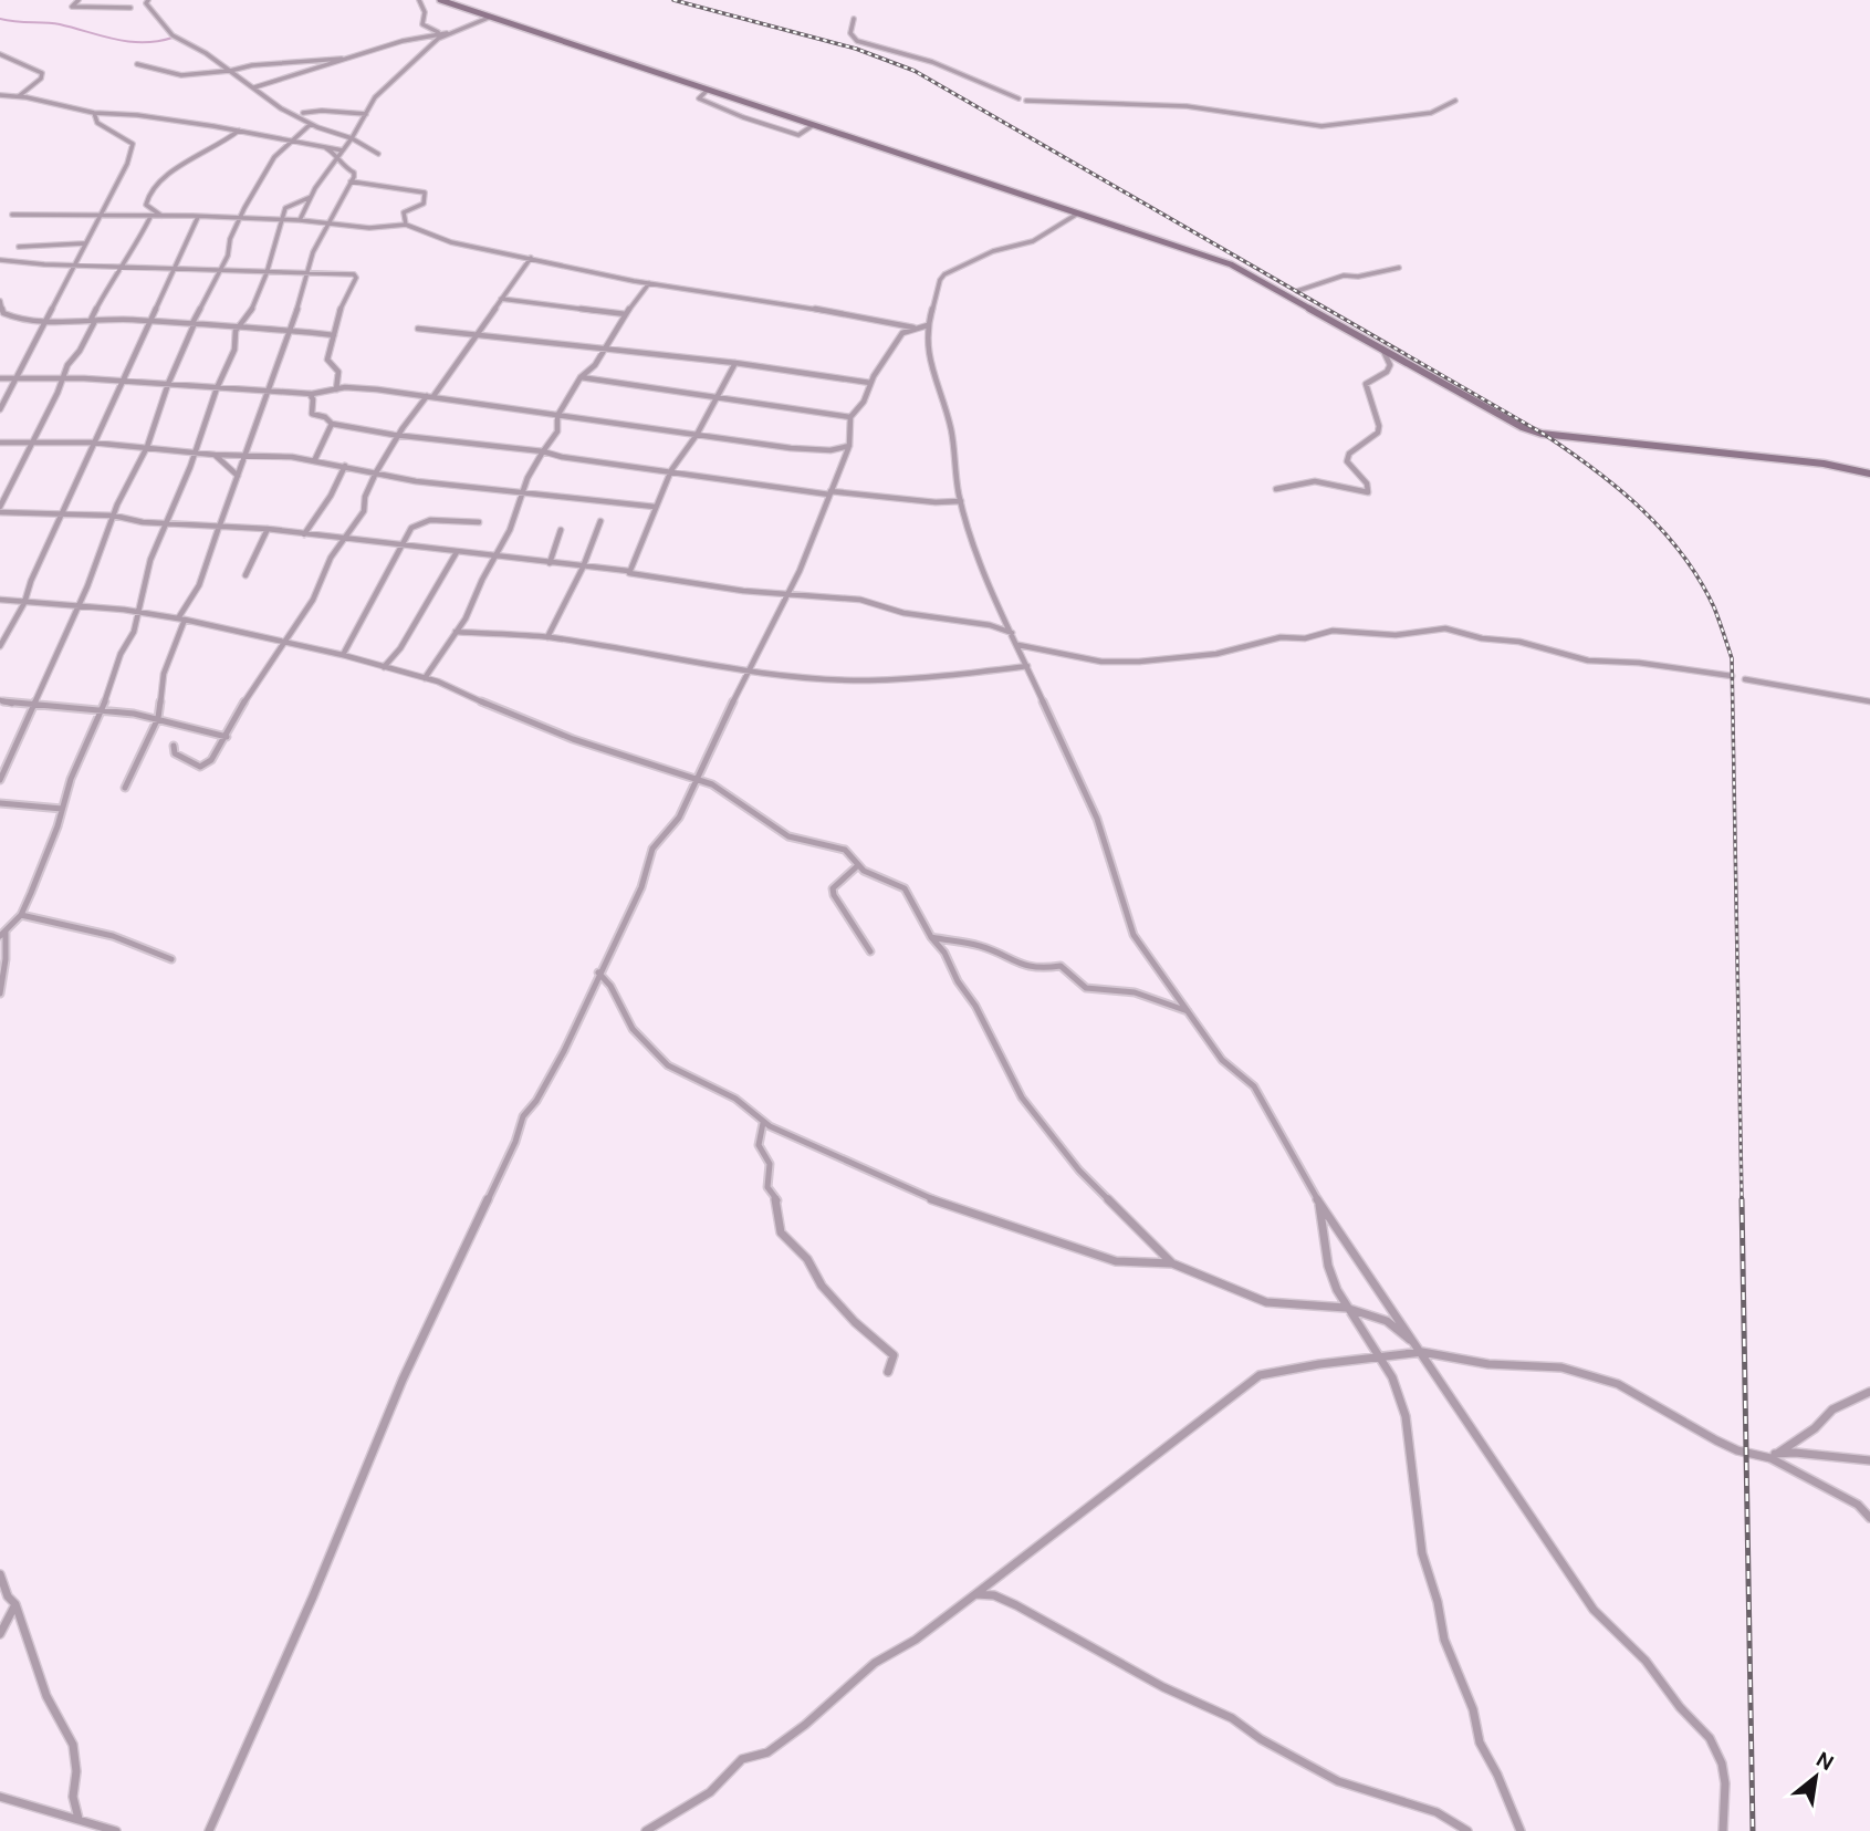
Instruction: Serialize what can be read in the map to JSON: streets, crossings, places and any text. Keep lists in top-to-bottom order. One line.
{"north":"top right"}
